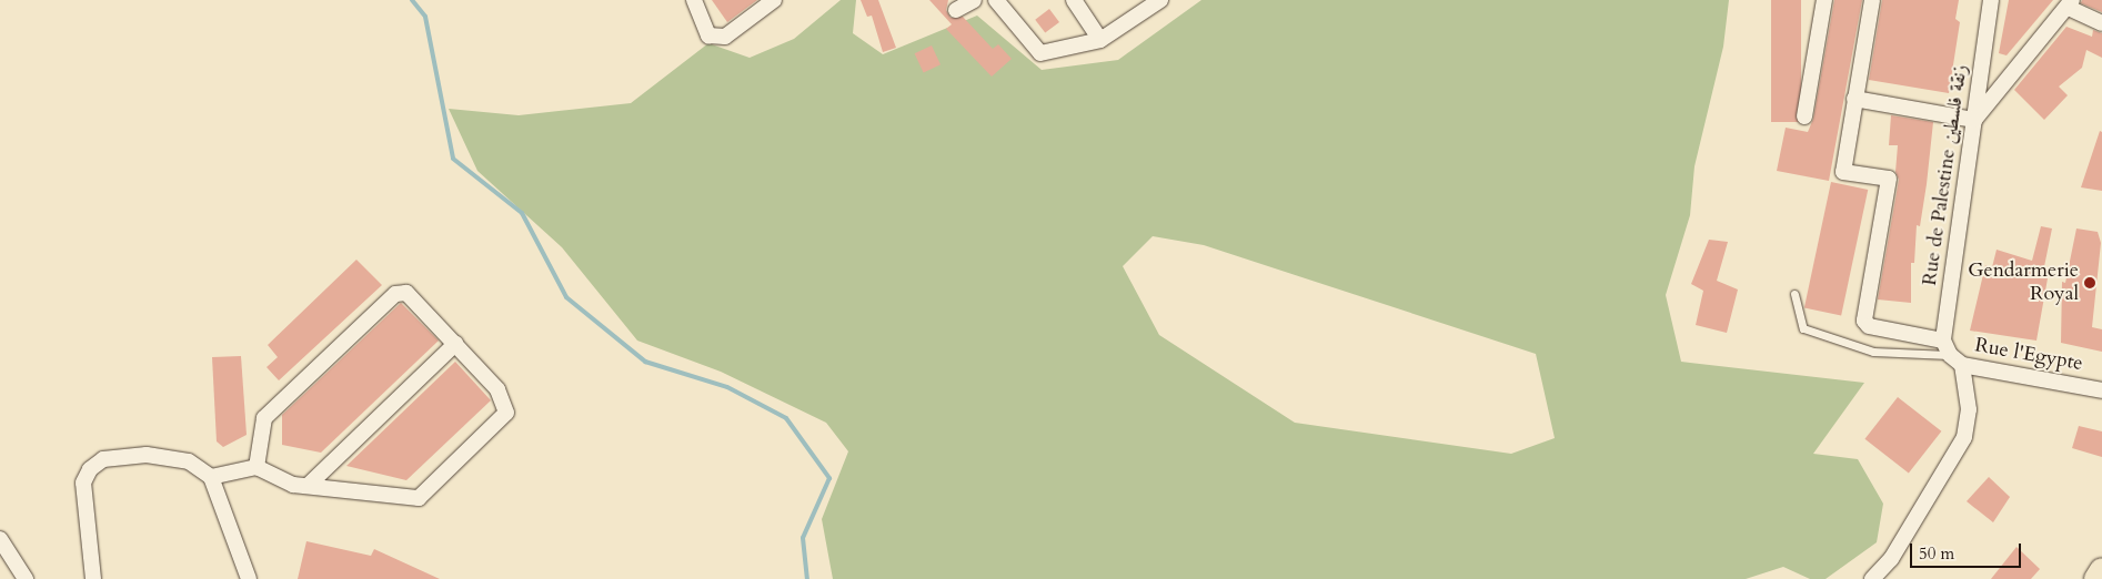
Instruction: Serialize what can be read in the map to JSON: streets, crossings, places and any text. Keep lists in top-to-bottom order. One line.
{"streets":{"street":["Rue de Palestine زنقة فلسطين","Rue l'Egypte"]},"places":["Gendarmerie Royal"],"scale_bar":"50 m"}
